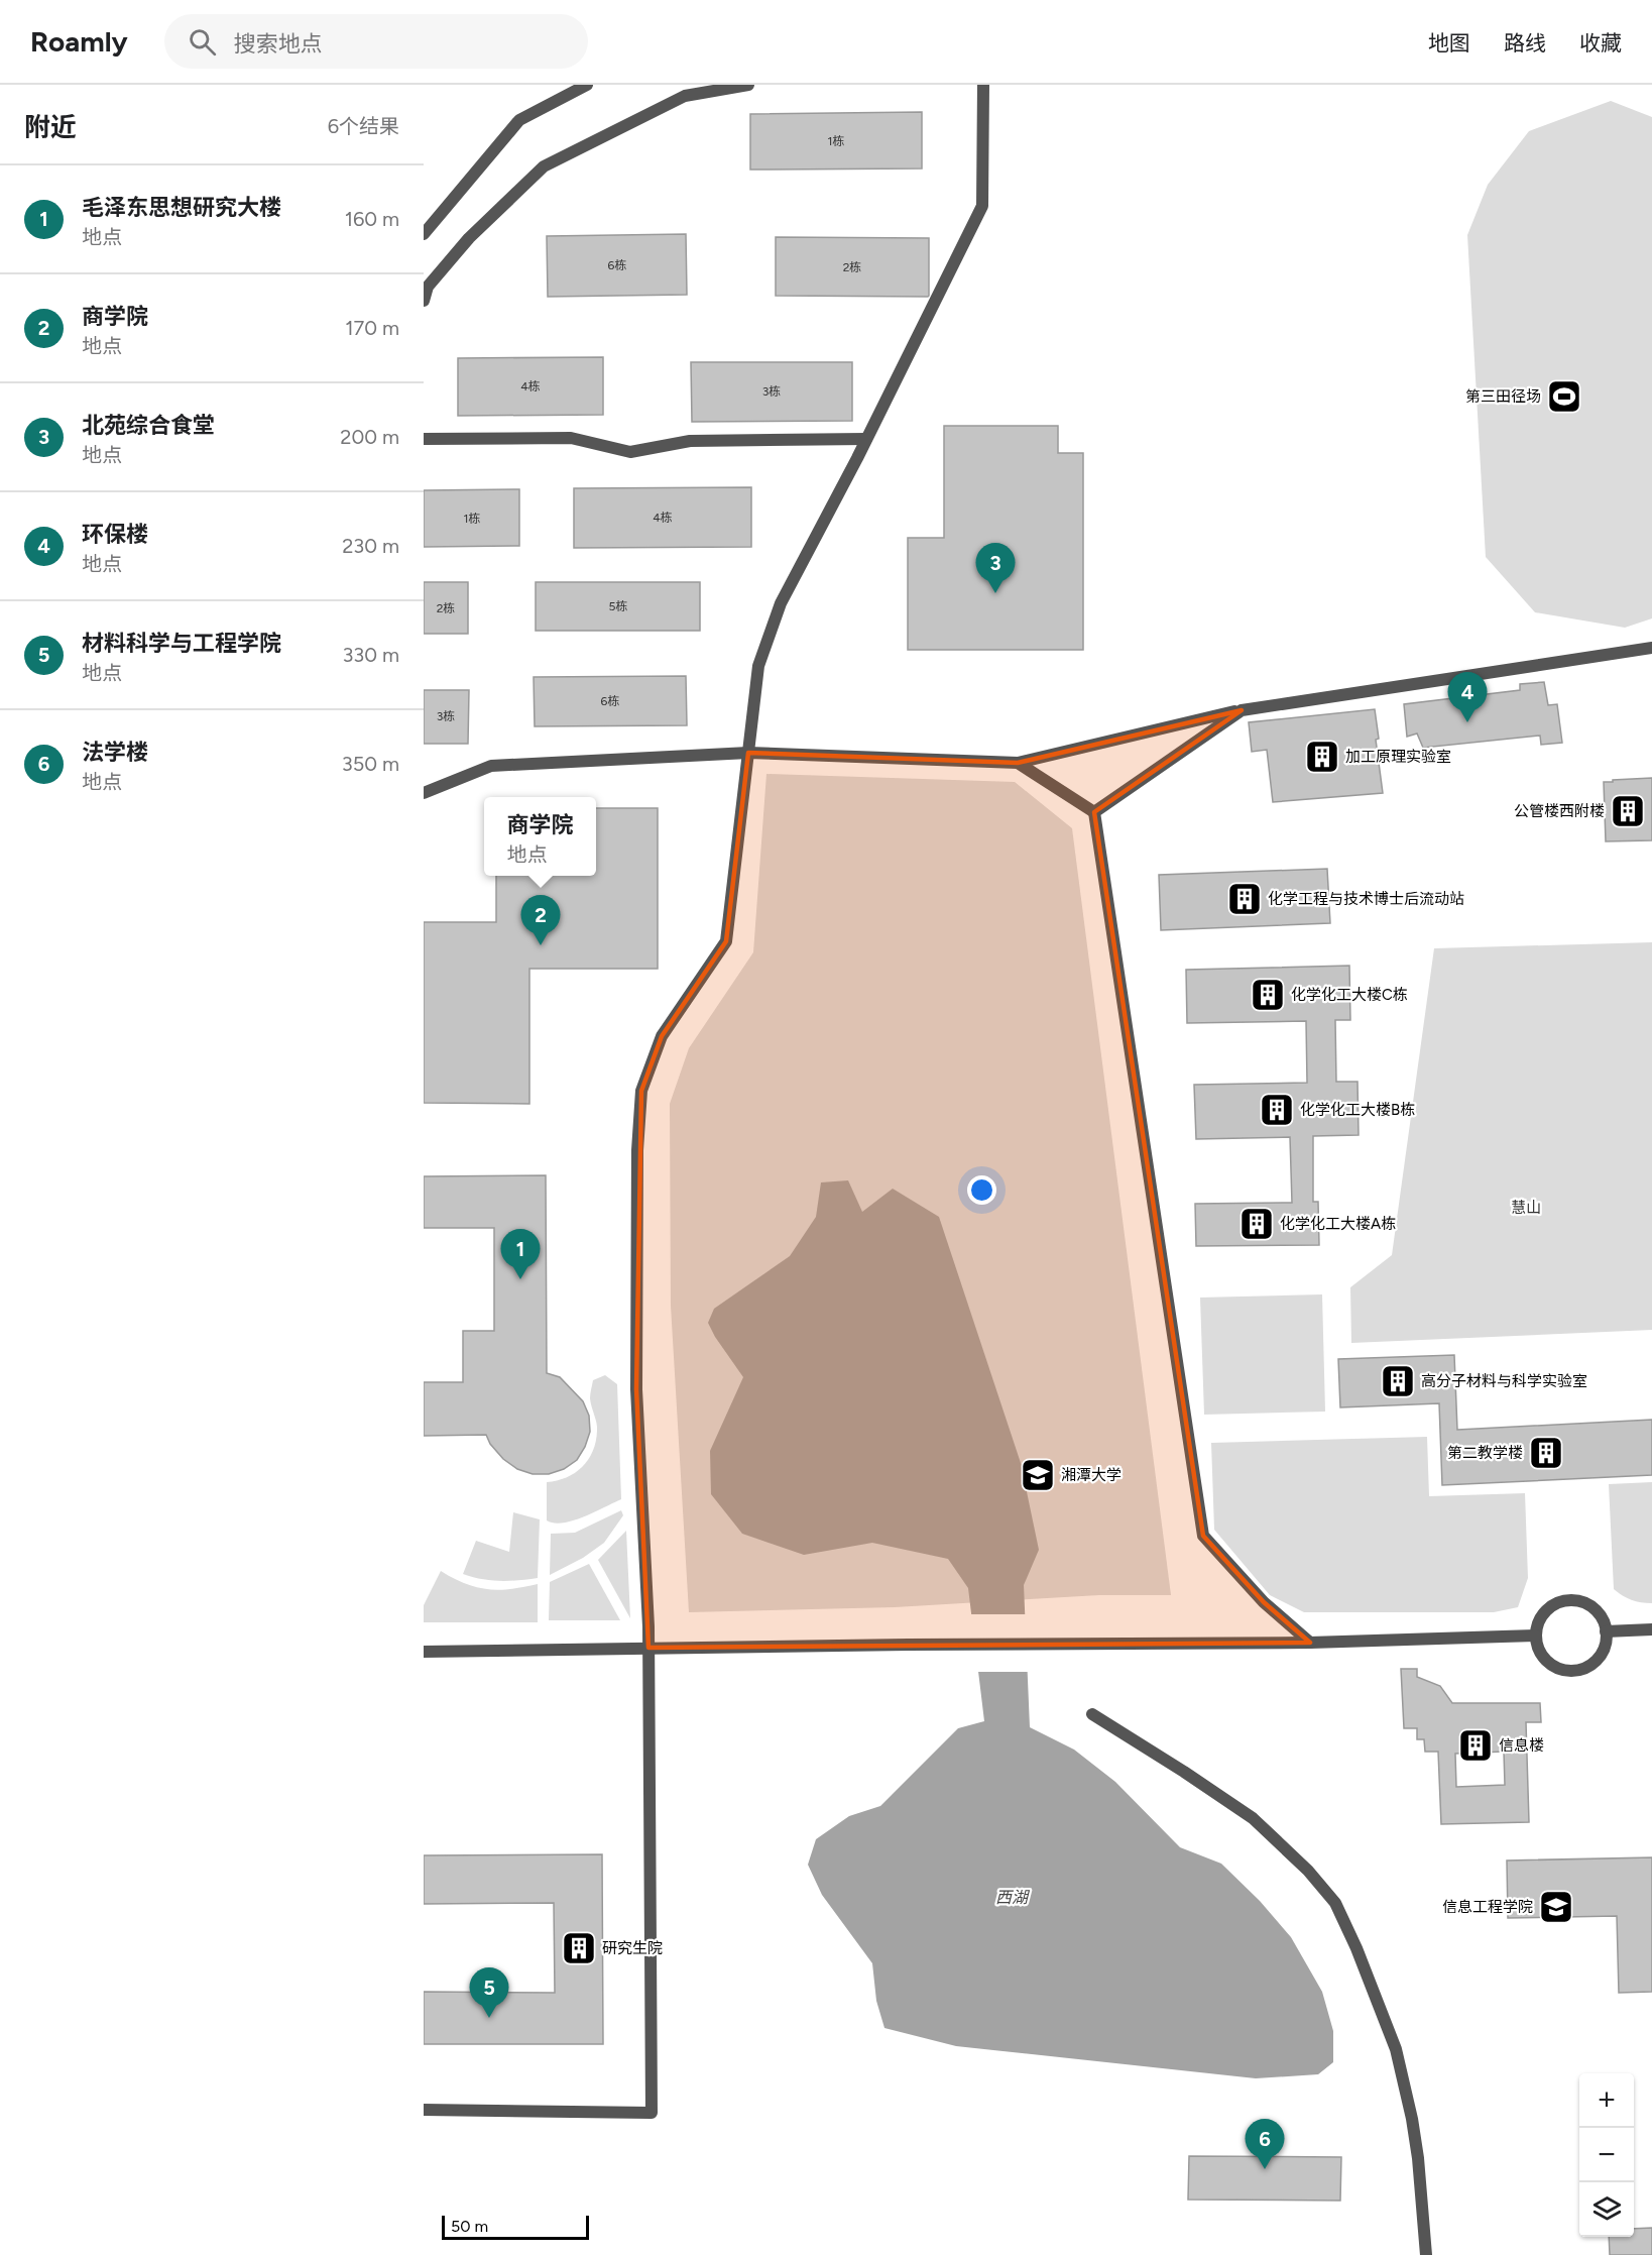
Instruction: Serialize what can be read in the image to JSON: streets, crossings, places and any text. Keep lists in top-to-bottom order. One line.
{"water":["西湖"],"parks":["慧山"],"places":{"sports":["第三田径场"],"building":["加工原理实验室","公管楼西附楼","化学工程与技术博士后流动站","化学化工大楼C栋","化学化工大楼B栋","化学化工大楼A栋","高分子材料与科学实验室","第二教学楼","信息楼","研究生院"],"school or university":["湘潭大学","信息工程学院"]},"house_numbers":["1栋","6栋","2栋","4栋","3栋","4栋","1栋","5栋","2栋","6栋","3栋"],"scale_bar":"50 m","page":{"header":"Roamly","search":"搜索地点","nav":["地图","路线","收藏"],"heading":["附近","6个结果"],"list":[{"mark":"1","name":"毛泽东思想研究大楼","note":"地点","value":"160 m"},{"mark":"2","name":"商学院","note":"地点","value":"170 m"},{"mark":"3","name":"北苑综合食堂","note":"地点","value":"200 m"},{"mark":"4","name":"环保楼","note":"地点","value":"230 m"},{"mark":"5","name":"材料科学与工程学院","note":"地点","value":"330 m"},{"mark":"6","name":"法学楼","note":"地点","value":"350 m"}],"pins":["3","4","2","1","5","6"],"popup":["商学院","地点"],"map_buttons":["+","−"],"scale":"50 m"}}
